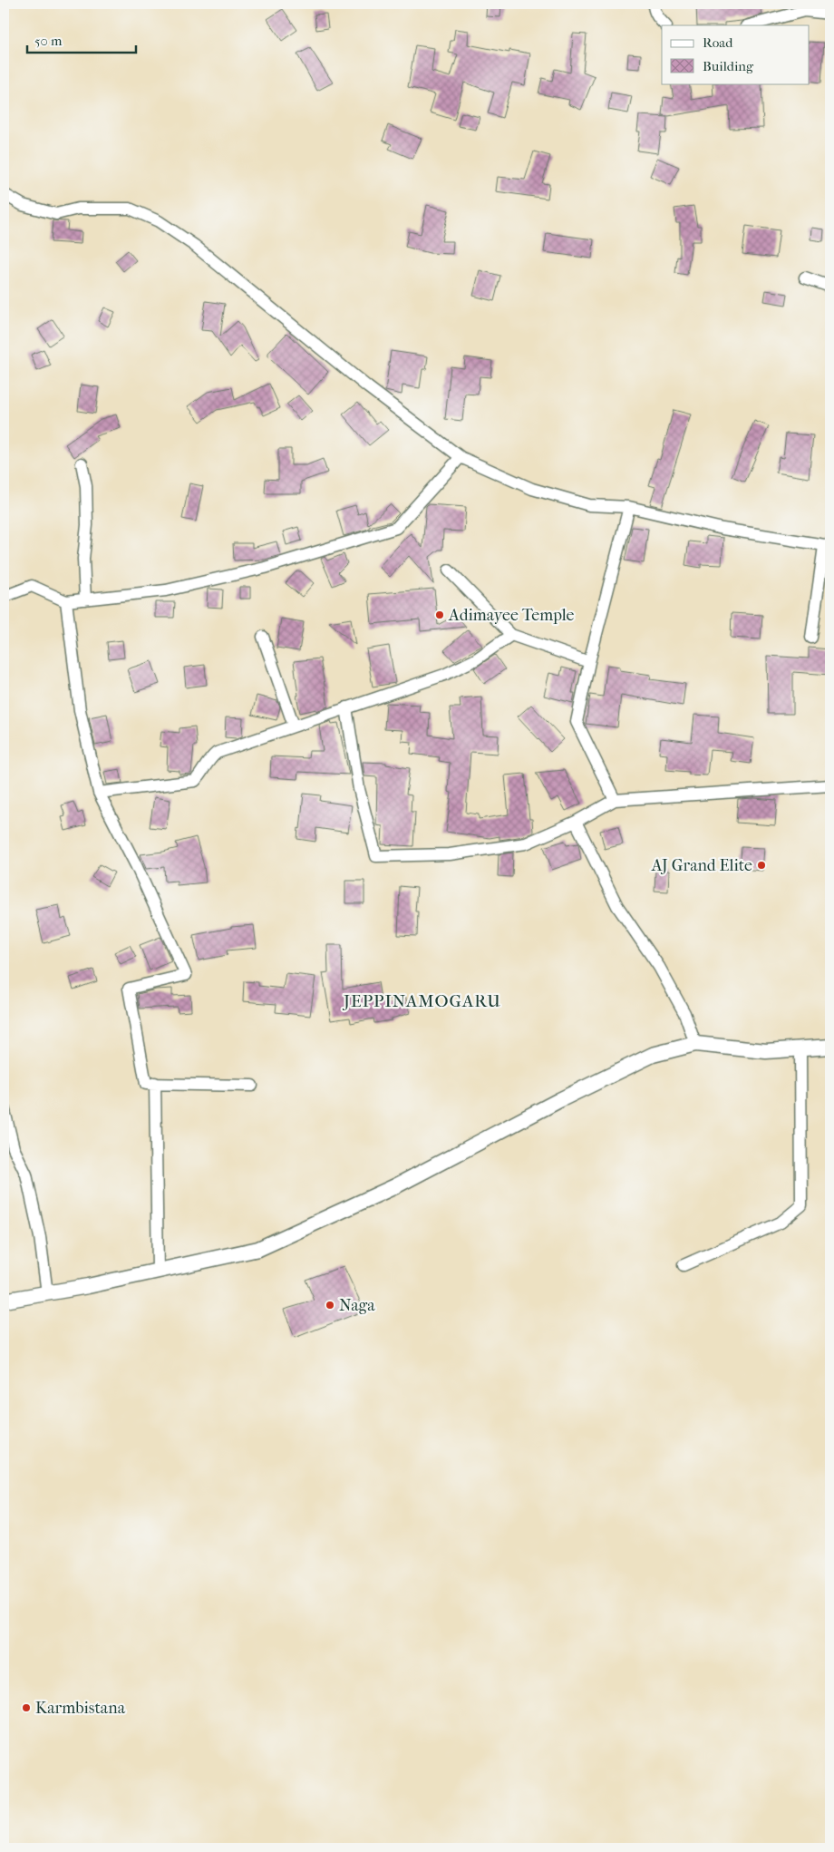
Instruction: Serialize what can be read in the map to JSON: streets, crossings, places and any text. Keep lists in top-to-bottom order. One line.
{"districts":["JEPPINAMOGARU"],"places":["Adimayee Temple","AJ Grand Elite","Naga","Karmbistana"],"legend":["Road","Building"],"scale_bar":"50 m"}
